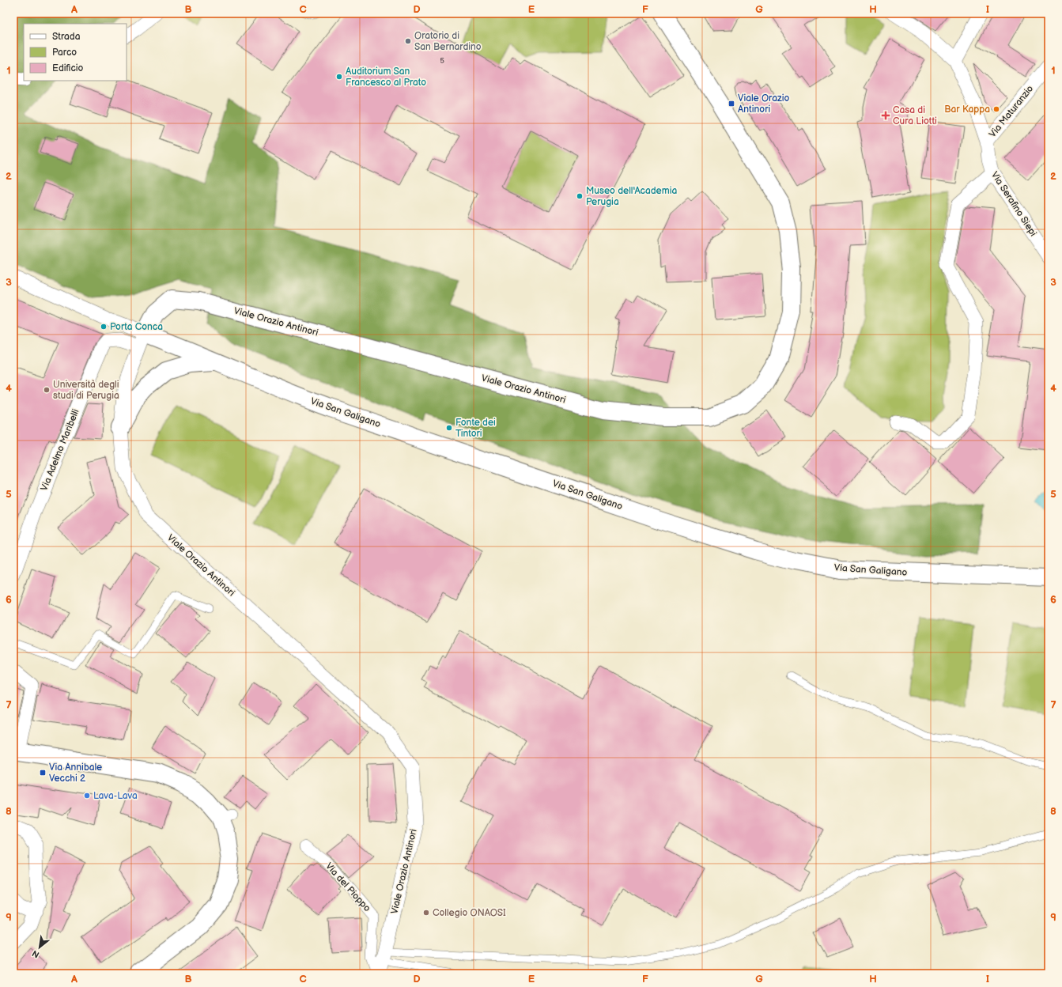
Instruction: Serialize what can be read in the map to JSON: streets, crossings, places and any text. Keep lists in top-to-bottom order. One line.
{"streets":{"street":["Via Maturanzio","Via Serafino Siepi","Viale Orazio Antinori","Via San Galigano","Via Adelmo Maribelli","Via del Pioppo"]},"crossings":[["Via Maturanzio","Via Serafino Siepi"],["Viale Orazio Antinori","Via San Galigano"],["Viale Orazio Antinori","Via Adelmo Maribelli"],["Via San Galigano","Via Adelmo Maribelli"]],"places":{"other":["Oratorio di San Bernardino","Auditorium San Francesco al Prato","Bar Kappa","Museo dell'Academia Perugia","Porta Conca","Università degli studi di Perugia","Fonte dei Tintori","Lava-Lava","Collegio ONAOSI"],"transit":["Viale Orazio Antinori","Via Annibale Vecchi 2"],"health":["Casa di Cura Liotti"]},"house_numbers":["5"],"legend":["Strada","Parco","Edificio"],"north":"bottom left","grid":{"columns":["A","B","C","D","E","F","G","H","I"],"rows":["1","2","3","4","5","6","7","8","9"]}}
